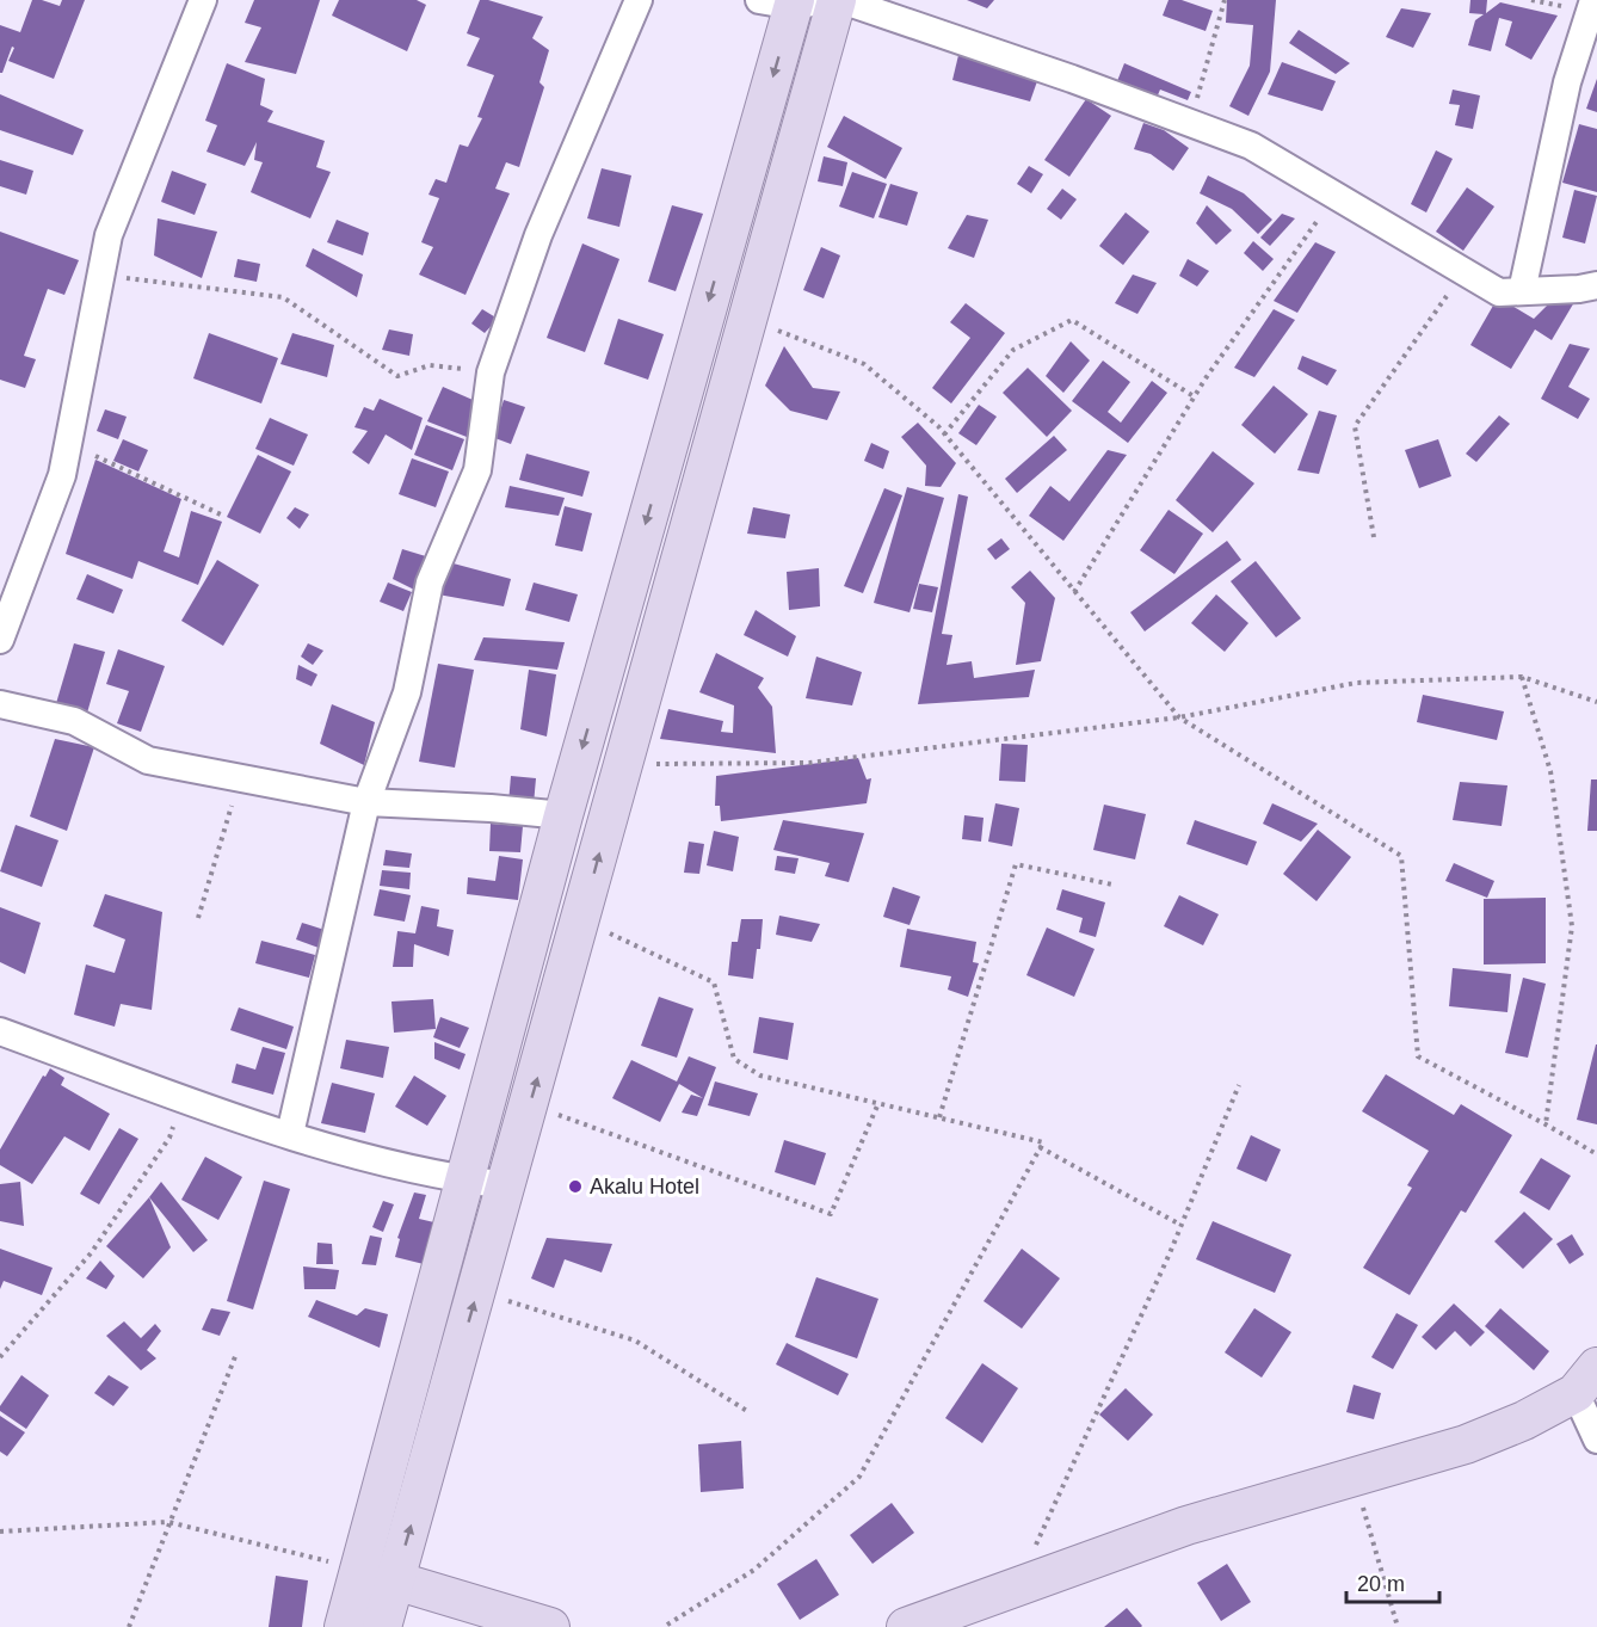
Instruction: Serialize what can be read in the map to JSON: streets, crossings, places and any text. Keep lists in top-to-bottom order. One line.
{"places":["Akalu Hotel"],"scale_bar":"20 m"}
